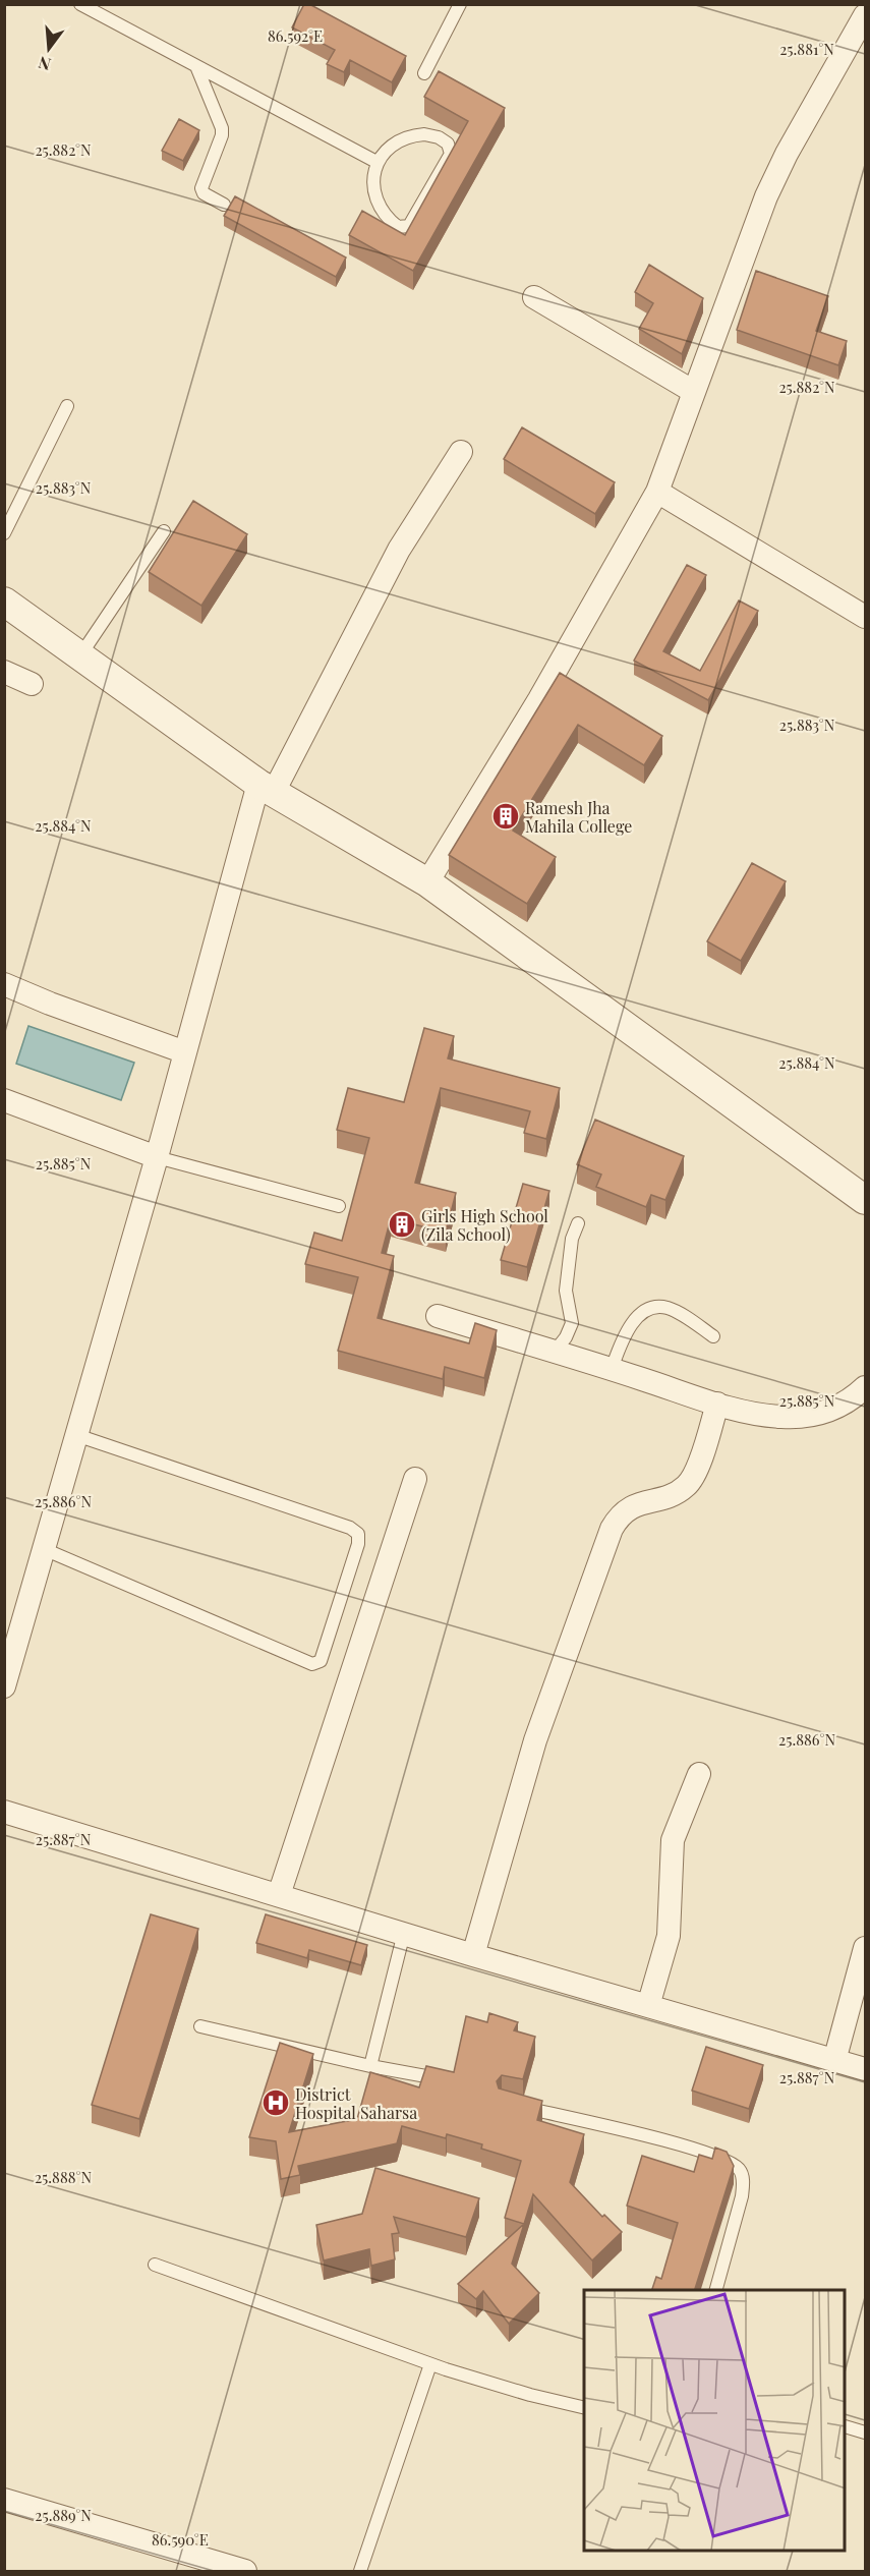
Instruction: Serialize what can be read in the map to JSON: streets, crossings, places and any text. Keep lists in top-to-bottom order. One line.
{"places":{"building":["Ramesh Jha Mahila College","Girls High School (Zila School)"],"hospital":["District Hospital Saharsa"]},"north":"bottom","coordinates":["86.592°E","25.881°N","25.882°N","25.883°N","25.884°N","25.885°N","25.886°N","25.887°N","25.888°N","25.889°N","86.590°E"]}
